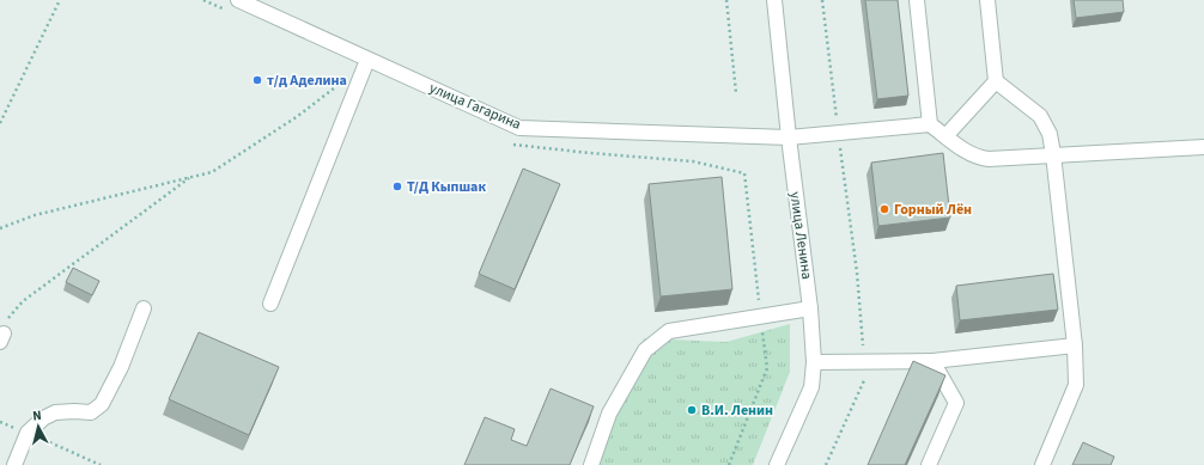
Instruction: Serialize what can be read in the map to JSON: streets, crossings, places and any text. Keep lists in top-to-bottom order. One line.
{"streets":{"street":["улица Гагарина","улица Ленина"]},"crossings":[["улица Гагарина","улица Ленина"]],"places":["т/д Аделина","Т/Д Кыпшак","Горный Лён","В.И. Ленин"],"north":"top"}
